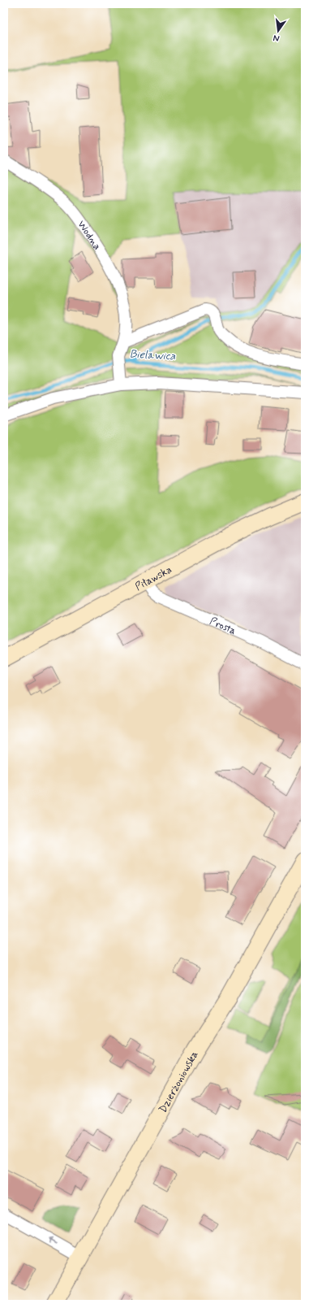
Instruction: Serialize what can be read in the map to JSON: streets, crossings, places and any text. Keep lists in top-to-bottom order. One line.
{"streets":{"main road":["Piławska","Dzierżoniowska"],"street":["Wodna","Prosta"]},"crossings":[["Piławska","Prosta"]],"water":["Bielawica"],"north":"bottom"}
